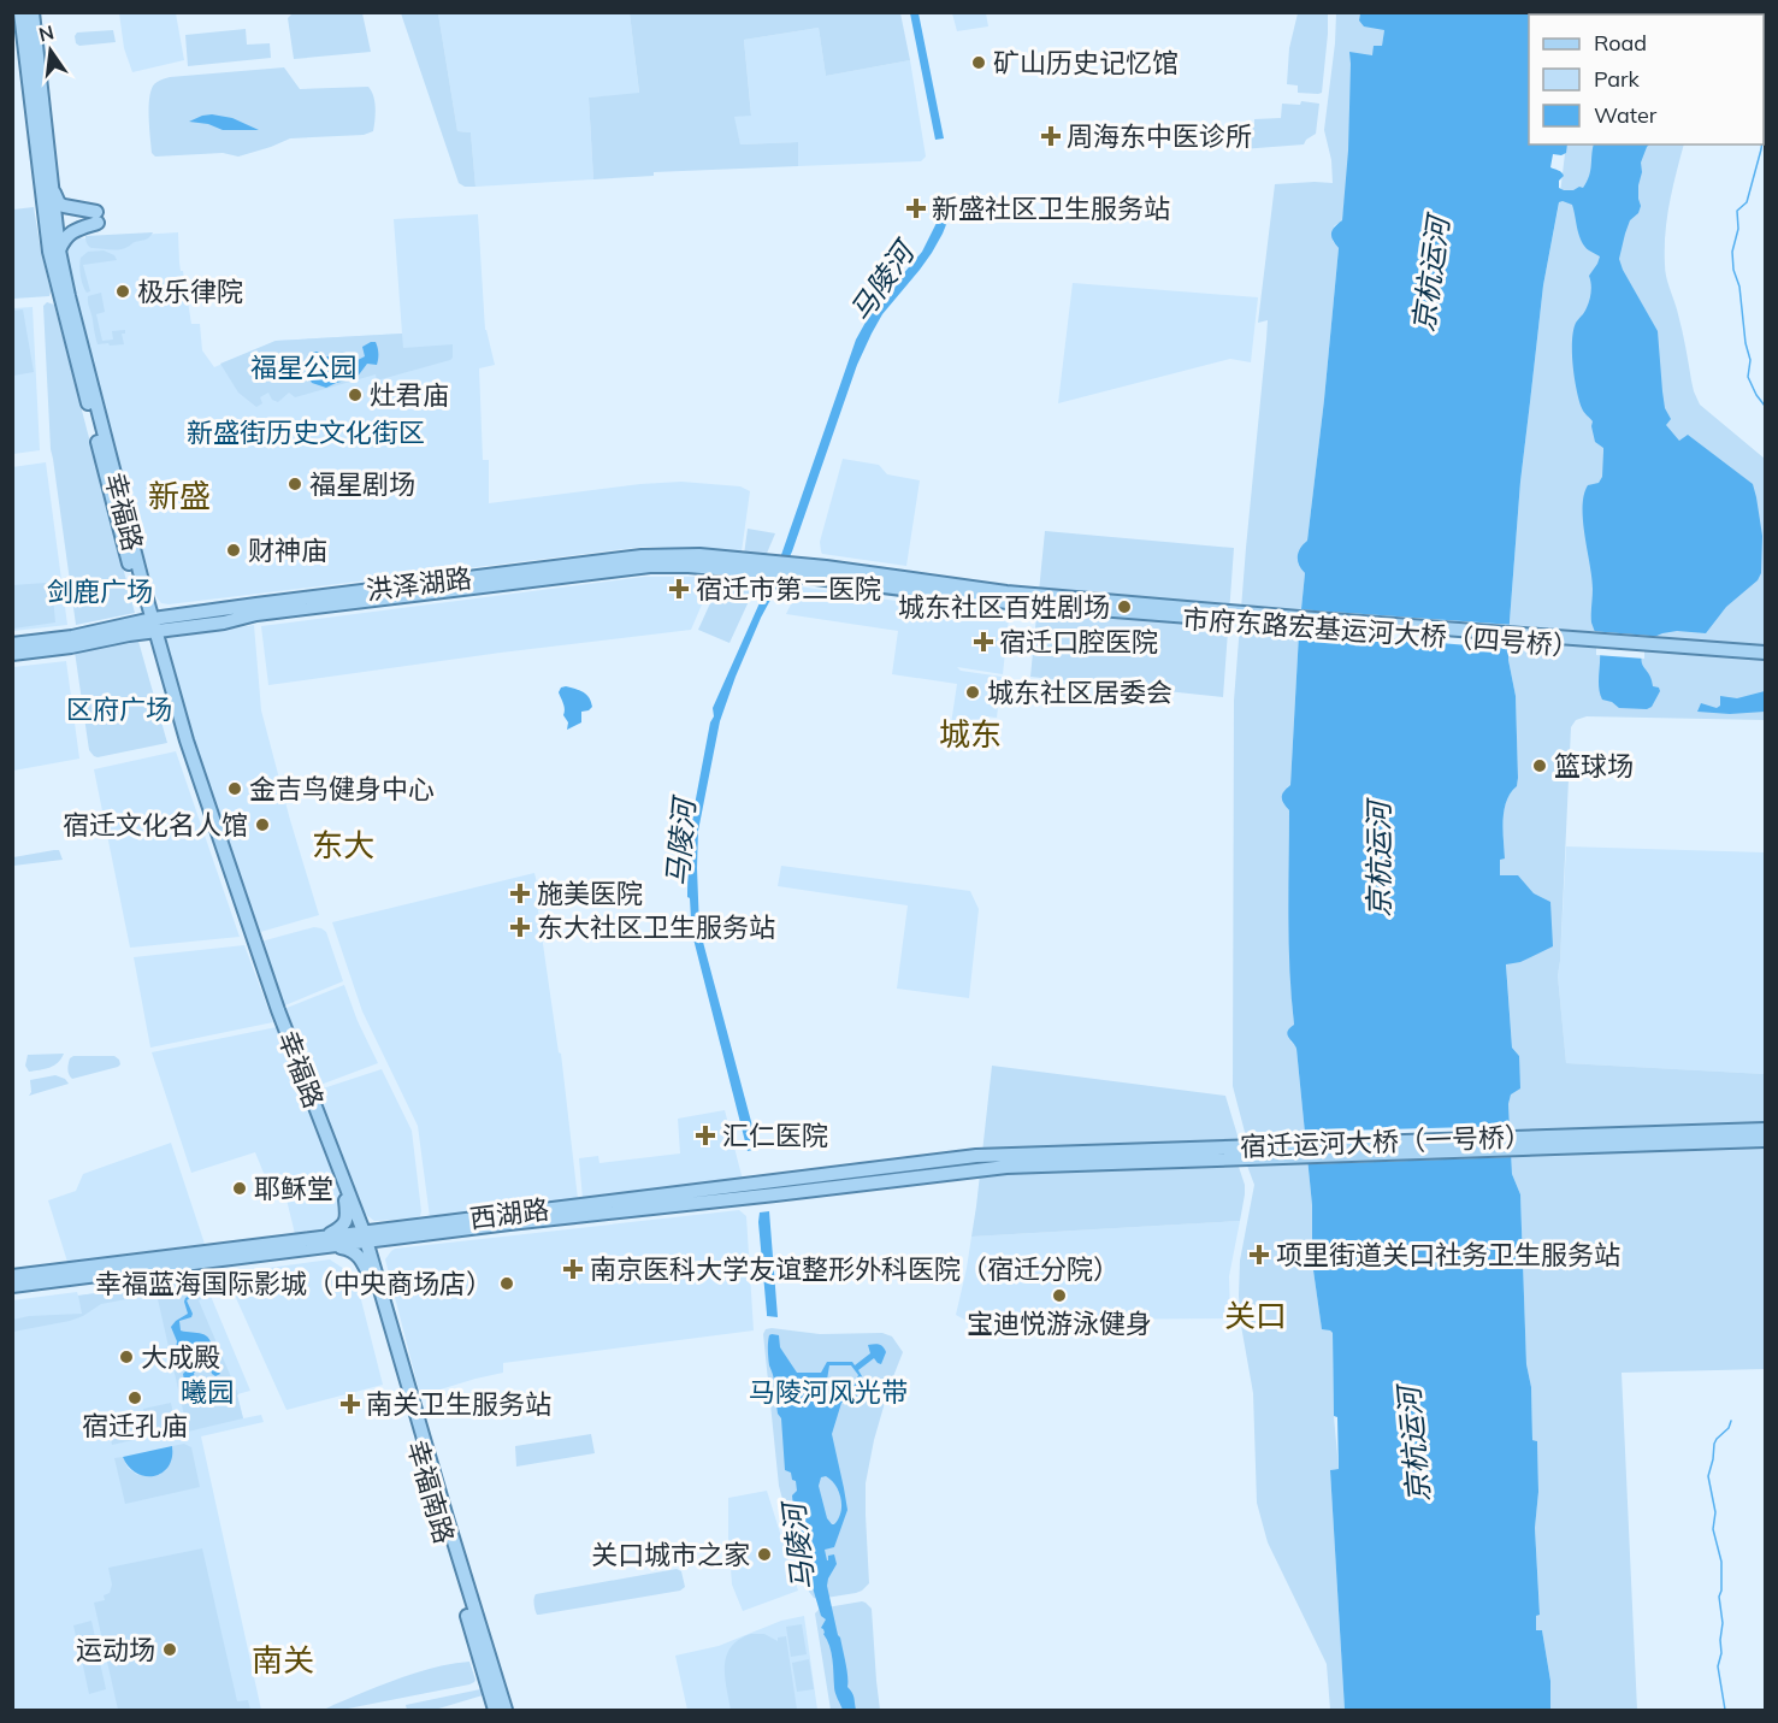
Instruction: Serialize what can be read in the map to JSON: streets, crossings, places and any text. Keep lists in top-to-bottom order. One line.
{"streets":{"main road":["幸福路","洪泽湖路","市府东路宏基运河大桥（四号桥）","宿迁运河大桥（一号桥）","西湖路","幸福南路"]},"crossings":[["幸福路","洪泽湖路"],["幸福路","西湖路"],["幸福路","幸福南路"],["洪泽湖路","市府东路宏基运河大桥（四号桥）"],["宿迁运河大桥（一号桥）","西湖路"],["西湖路","幸福南路"]],"districts":["新盛","城东","东大","关口","南关"],"water":["京杭运河","马陵河"],"parks":["福星公园","新盛街历史文化街区","剑鹿广场","区府广场","曦园","马陵河风光带"],"places":{"other":["矿山历史记忆馆","极乐律院","灶君庙","福星剧场","财神庙","城东社区百姓剧场","城东社区居委会","篮球场","金吉鸟健身中心","宿迁文化名人馆","耶稣堂","幸福蓝海国际影城（中央商场店）","宝迪悦游泳健身","大成殿","宿迁孔庙","关口城市之家","运动场"],"health":["周海东中医诊所","新盛社区卫生服务站","宿迁市第二医院","宿迁口腔医院","施美医院","东大社区卫生服务站","汇仁医院","项里街道关口社务卫生服务站","南京医科大学友谊整形外科医院（宿迁分院）","南关卫生服务站"]},"legend":["Road","Park","Water"],"north":"top"}
